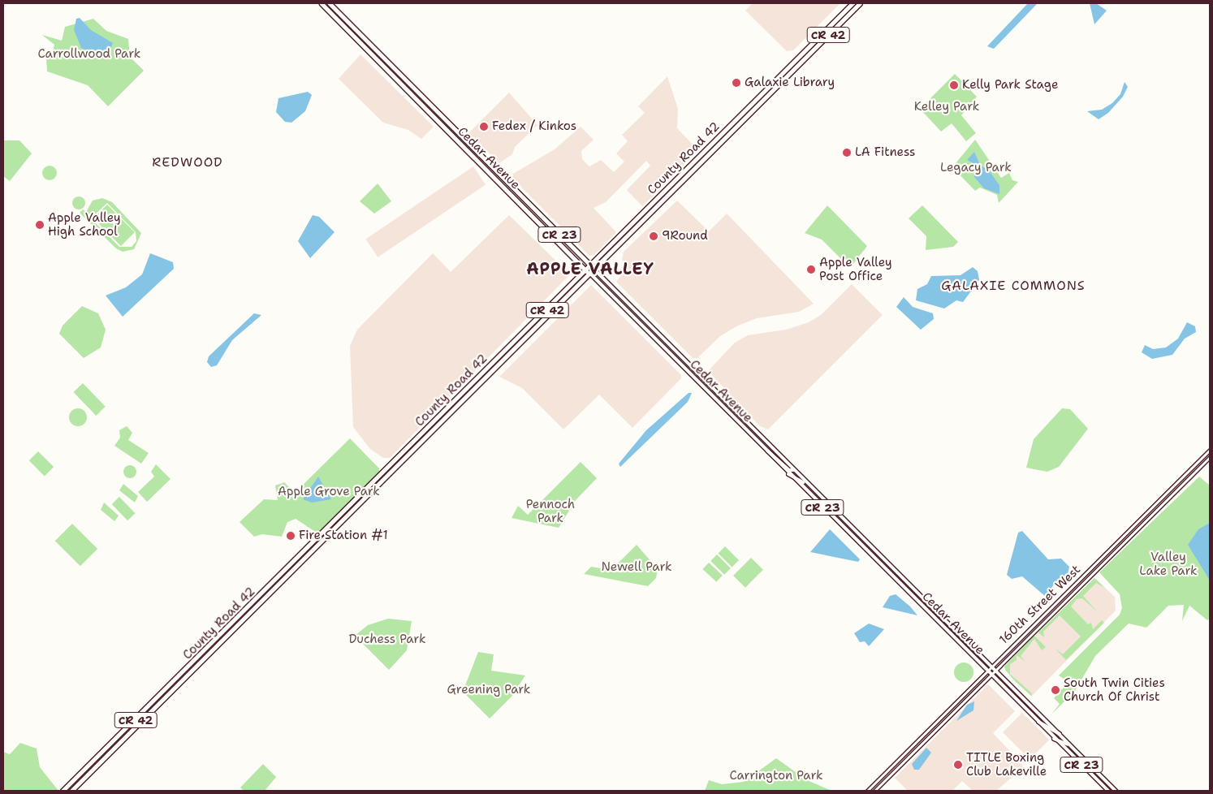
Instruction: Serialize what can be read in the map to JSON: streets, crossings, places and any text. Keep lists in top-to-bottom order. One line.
{"streets":{"highway":["CR 42","Cedar Avenue","County Road 42","CR 23"],"main road":["160th Street West"]},"crossings":[["Cedar Avenue","County Road 42"],["Cedar Avenue","160th Street West"]],"districts":["REDWOOD","APPLE VALLEY","GALAXIE COMMONS"],"parks":["Carrollwood Park","Kelley Park","Legacy Park","Apple Grove Park","Pennoch Park","Valley Lake Park","Newell Park","Duchess Park","Greening Park","Carrington Park"],"places":["Galaxie Library","Kelly Park Stage","Fedex / Kinkos","LA Fitness","Apple Valley High School","9Round","Apple Valley Post Office","Fire Station #1","South Twin Cities Church Of Christ","TITLE Boxing Club Lakeville"]}
